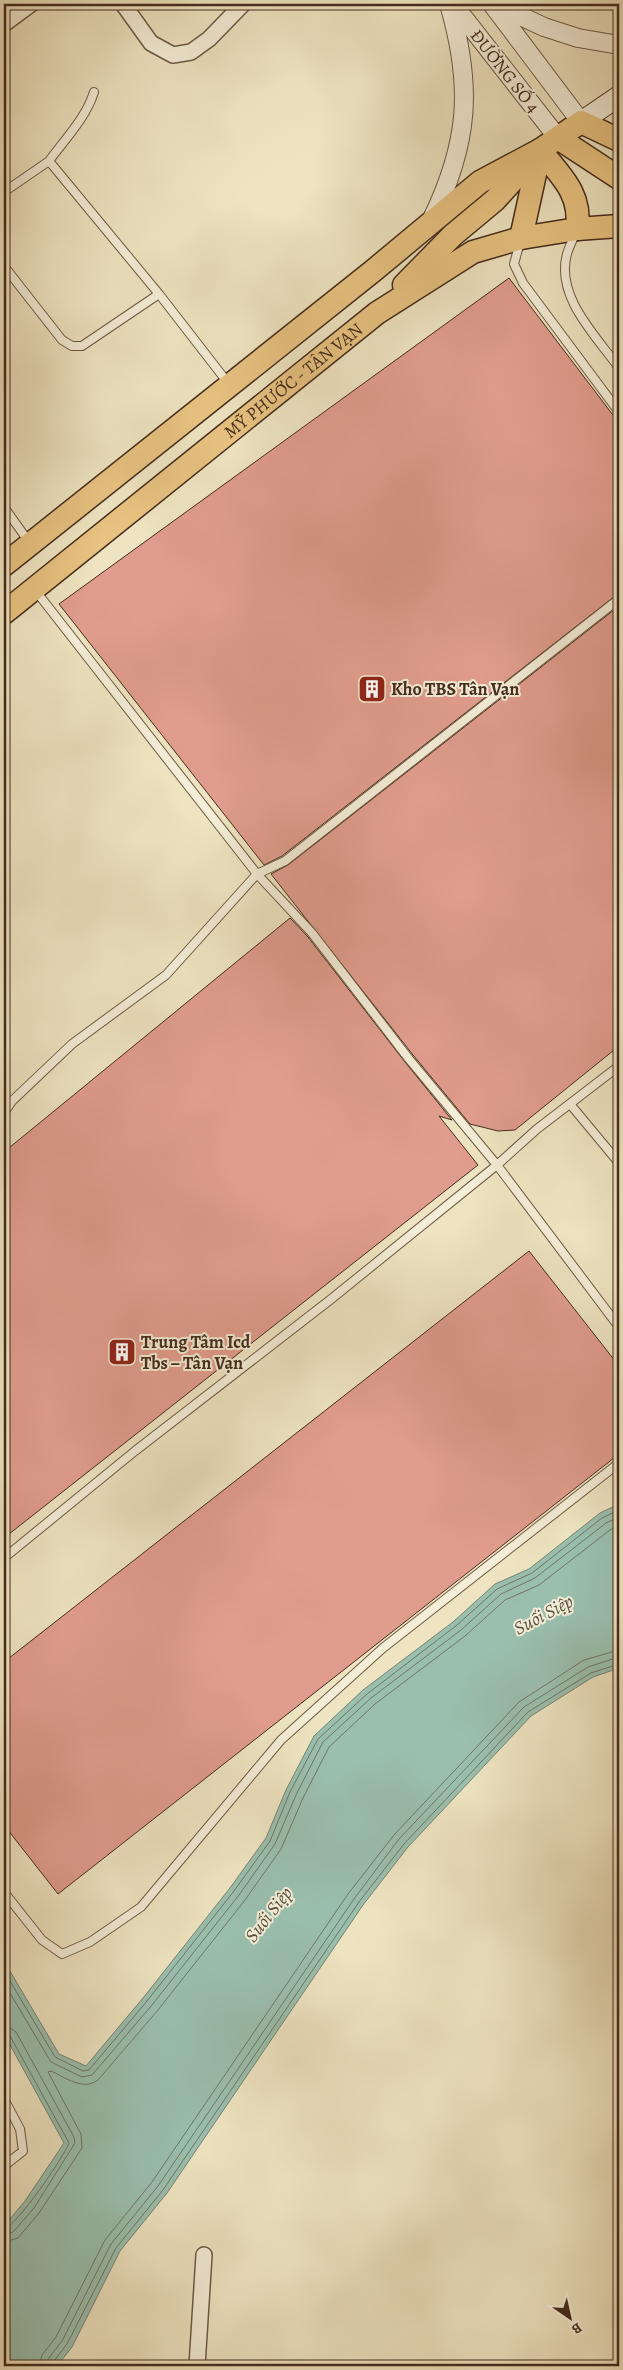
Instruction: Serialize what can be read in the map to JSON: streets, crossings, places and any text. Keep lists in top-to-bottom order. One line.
{"streets":{"main road":["MỸ PHƯỚC - TÂN VẠN"],"street":["ĐƯỜNG SỐ 4"]},"crossings":[["ĐƯỜNG SỐ 4","MỸ PHƯỚC - TÂN VẠN"]],"water":["Suối Siệp"],"places":{"building":["Kho TBS Tân Vạn","Trung Tâm Icd Tbs – Tân Vạn"]},"north":"bottom right"}
